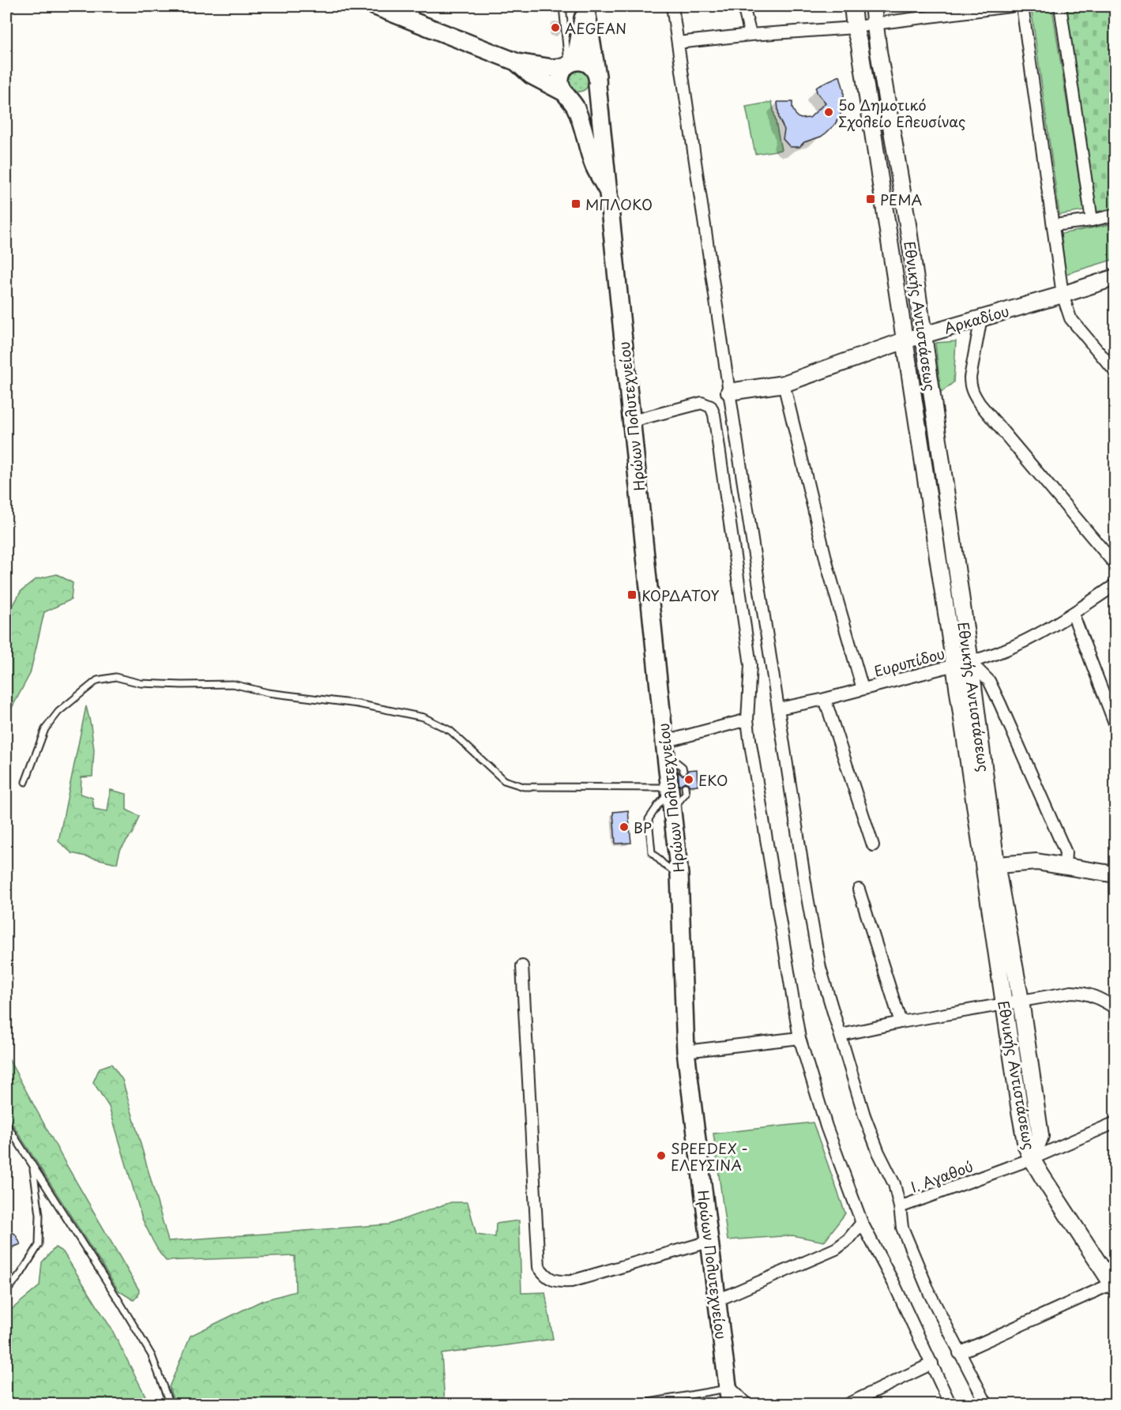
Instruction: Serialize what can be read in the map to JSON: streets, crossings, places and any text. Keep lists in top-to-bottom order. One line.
{"streets":{"main road":["Ηρώων Πολυτεχνείου"],"street":["Εθνικής Αντιστάσεως","Αρκαδίου","Ευρυπίδου","Ι. Αγαθού"]},"crossings":[["Εθνικής Αντιστάσεως","Αρκαδίου"],["Εθνικής Αντιστάσεως","Ευρυπίδου"],["Εθνικής Αντιστάσεως","Ι. Αγαθού"]],"places":{"other":["AEGEAN","5ο Δημοτικό Σχολείο Ελευσίνας","EKO","BP","SPEEDEX - ΕΛΕΥΣΙΝΑ"],"transit":["ΡΕΜΑ","ΜΠΛΟΚΟ","ΚΟΡΔΑΤΟΥ"]}}
